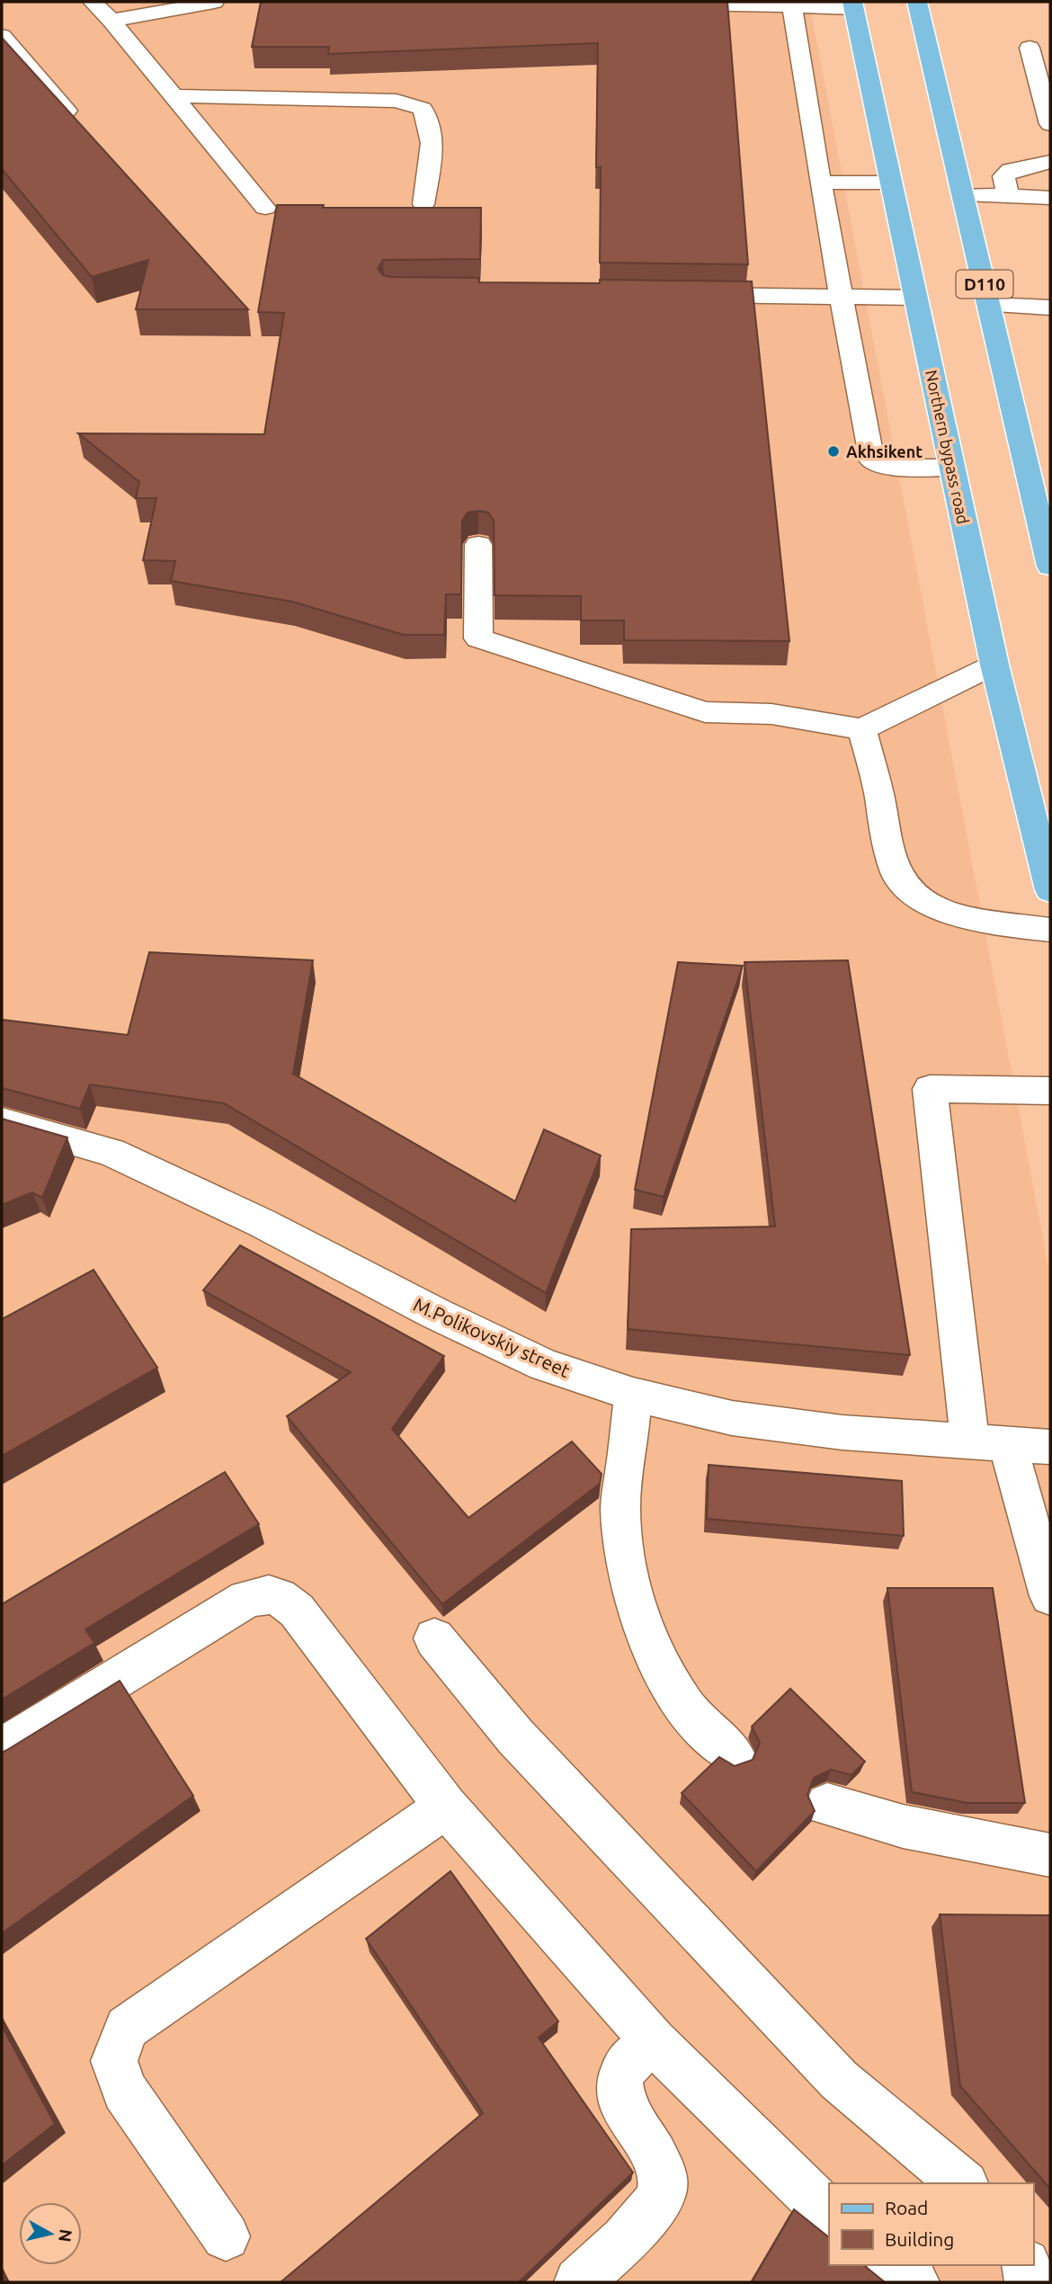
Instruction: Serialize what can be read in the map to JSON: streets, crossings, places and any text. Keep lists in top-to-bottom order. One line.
{"streets":{"main road":["D110","Northern bypass road"],"street":["M.Polikovskiy street"]},"places":["Akhsikent"],"legend":["Road","Building"],"north":"right"}
